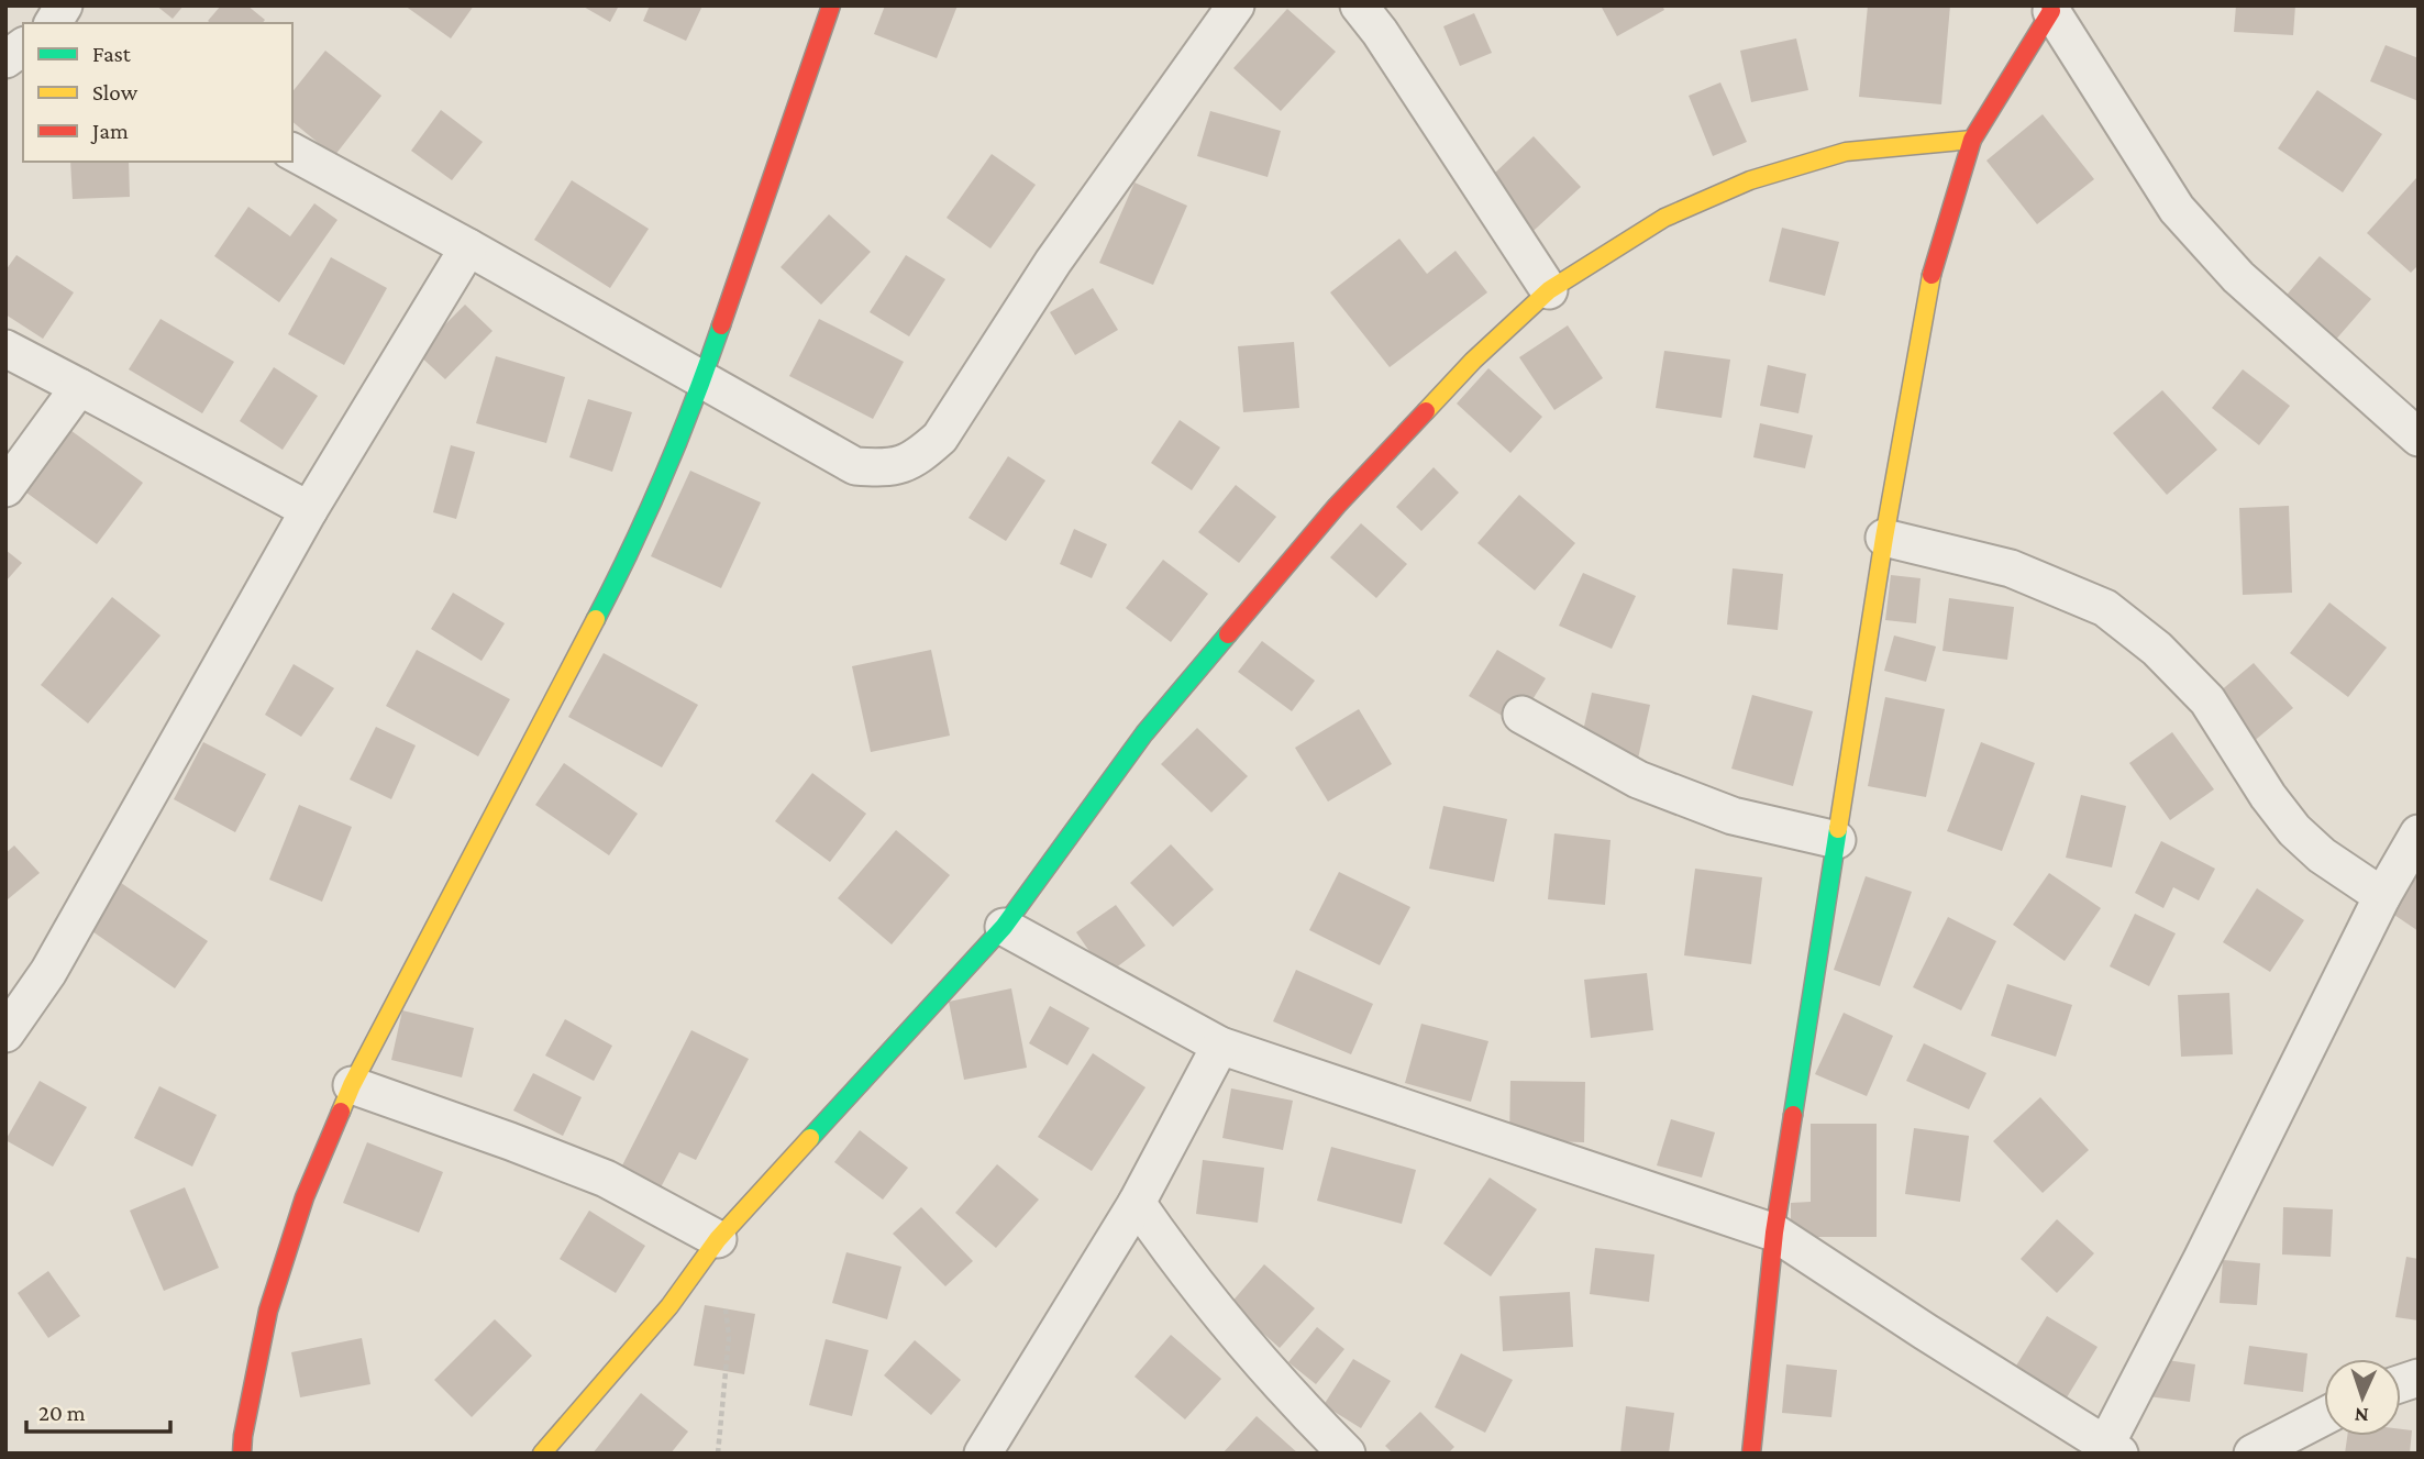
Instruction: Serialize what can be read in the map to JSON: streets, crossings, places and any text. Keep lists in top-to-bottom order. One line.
{"legend":["Fast","Slow","Jam"],"scale_bar":"20 m","north":"bottom"}
